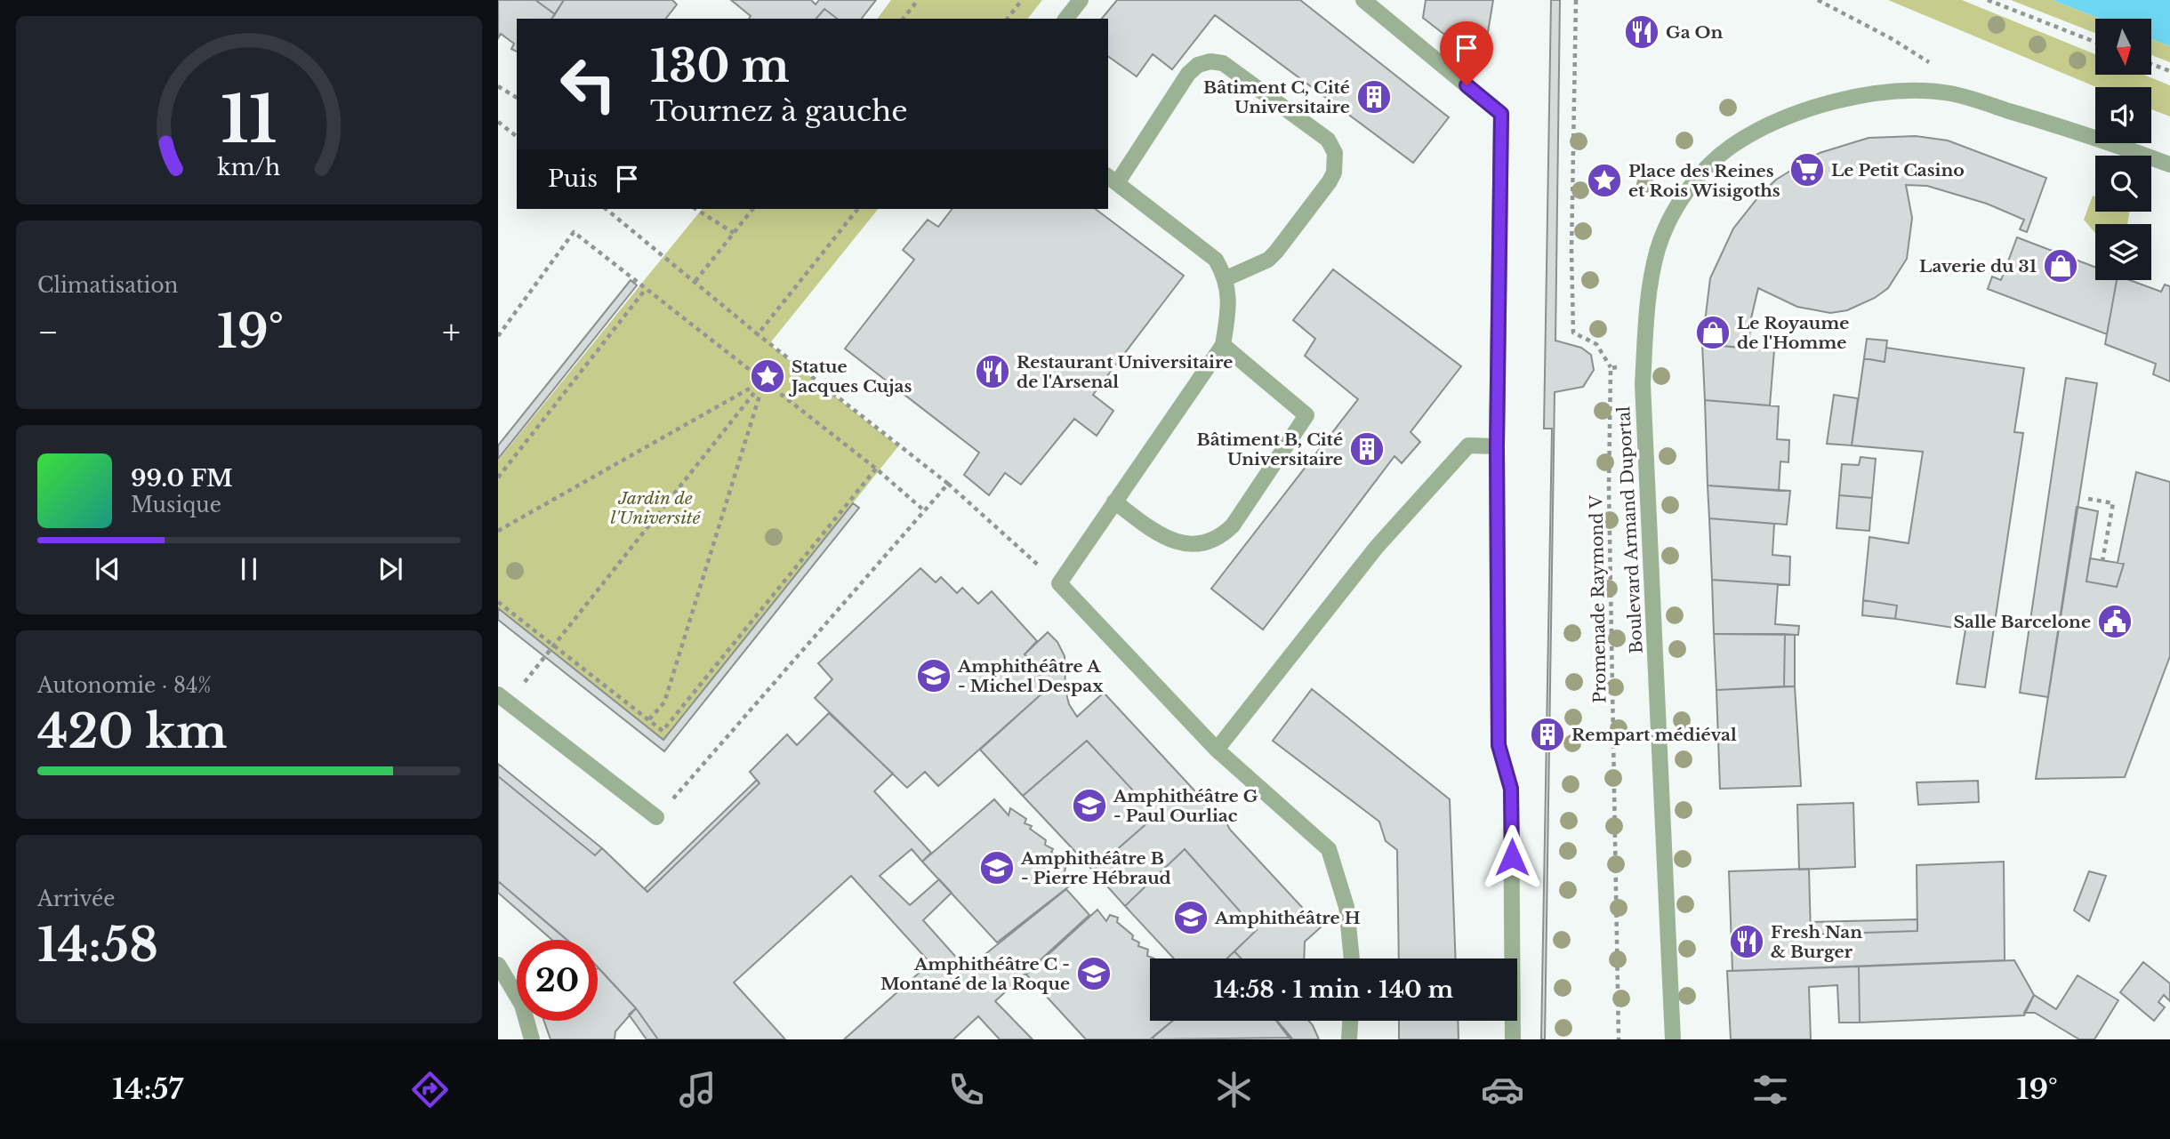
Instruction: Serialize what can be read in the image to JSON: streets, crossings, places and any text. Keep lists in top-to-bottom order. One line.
{"streets":{"street":["Boulevard Armand Duportal"],"path":["Promenade Raymond V"]},"parks":["Jardin de l'Université"],"places":{"restaurant":["Ga On","Restaurant Universitaire de l'Arsenal","Fresh Nan & Burger"],"building":["Bâtiment C, Cité Universitaire","Bâtiment B, Cité Universitaire","Rempart médiéval"],"supermarket":["Le Petit Casino"],"place":["Place des Reines et Rois Wisigoths","Statue Jacques Cujas"],"shop":["Laverie du 31","Le Royaume de l'Homme"],"public building":["Salle Barcelone"],"school or university":["Amphithéâtre A - Michel Despax","Amphithéâtre G - Paul Ourliac","Amphithéâtre B - Pierre Hébraud","Amphithéâtre H","Amphithéâtre C - Montané de la Roque"]},"north":"bottom","page":{"turn":["130 m","Tournez à gauche"],"then":"Puis","tile":["Climatisation",["Autonomie · 84%","420 km"],["Arrivée","14:58"]],"heat":["−","19°","+"],"song":["99.0 FM","Musique"],"limit":"20","trip":"14:58 · 1 min · 140 m","tabs":["14:57","19°"],"gauge":["11","km/h"]}}
